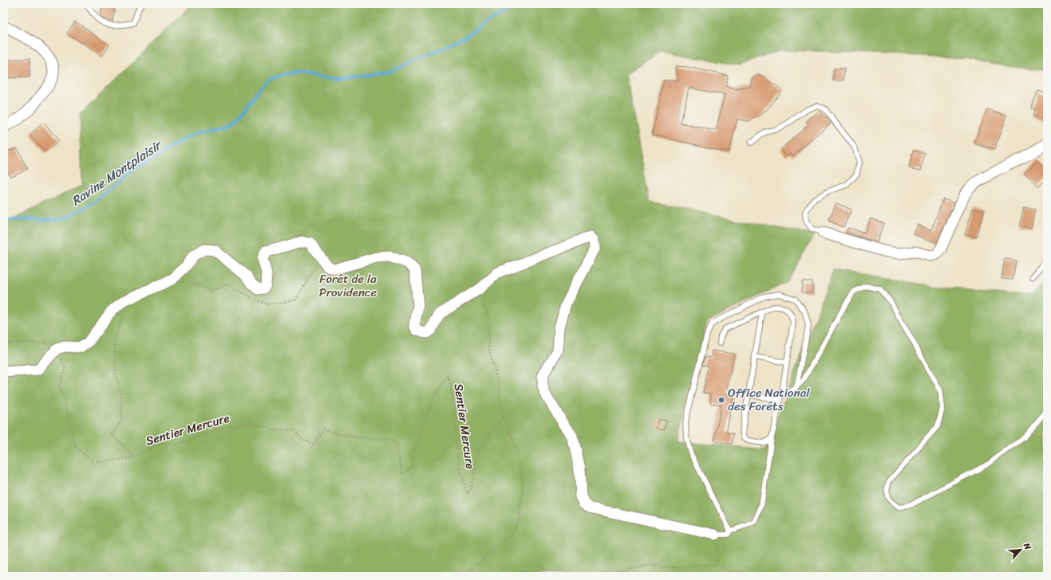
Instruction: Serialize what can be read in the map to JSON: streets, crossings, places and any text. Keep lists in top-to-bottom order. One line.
{"streets":{"path":["Sentier Mercure"]},"water":["Ravine Montplaisir"],"parks":["Forêt de la Providence"],"places":["Office National des Forêts"],"north":"top right"}
